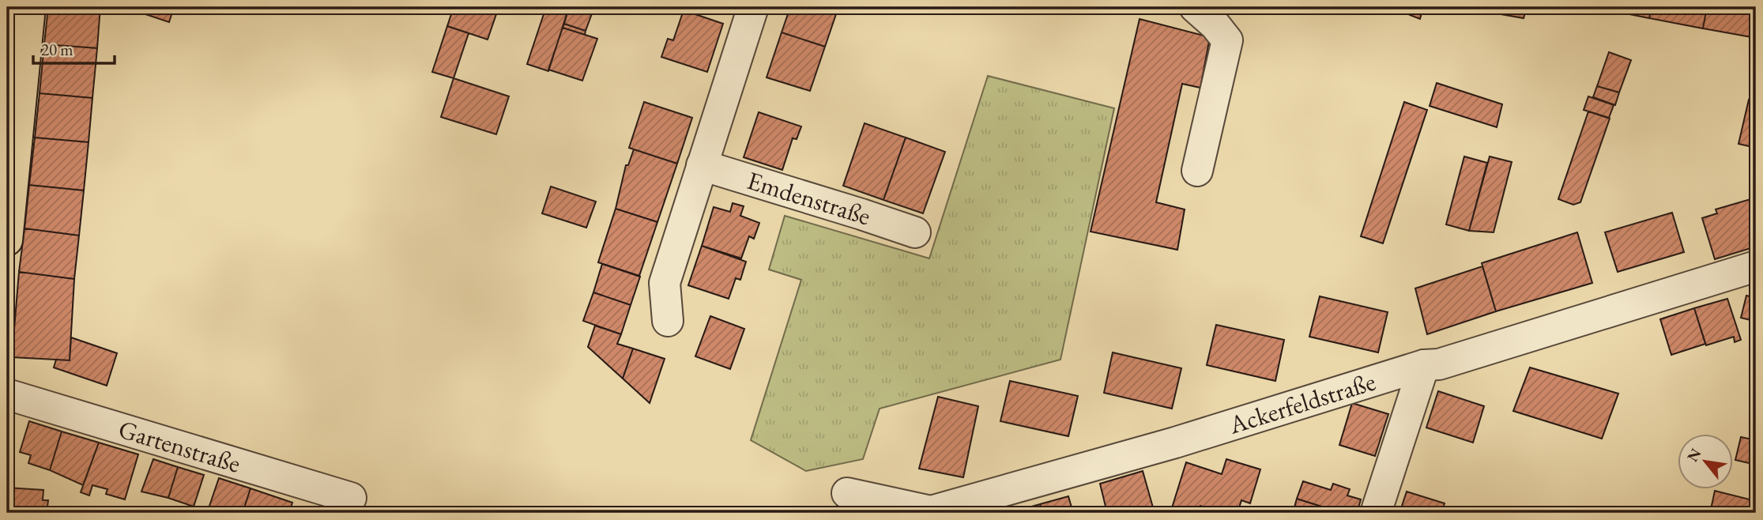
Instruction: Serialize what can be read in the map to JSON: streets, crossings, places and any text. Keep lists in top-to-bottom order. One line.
{"streets":{"street":["Emdenstraße","Ackerfeldstraße","Gartenstraße"]},"scale_bar":"20 m","north":"top left"}
